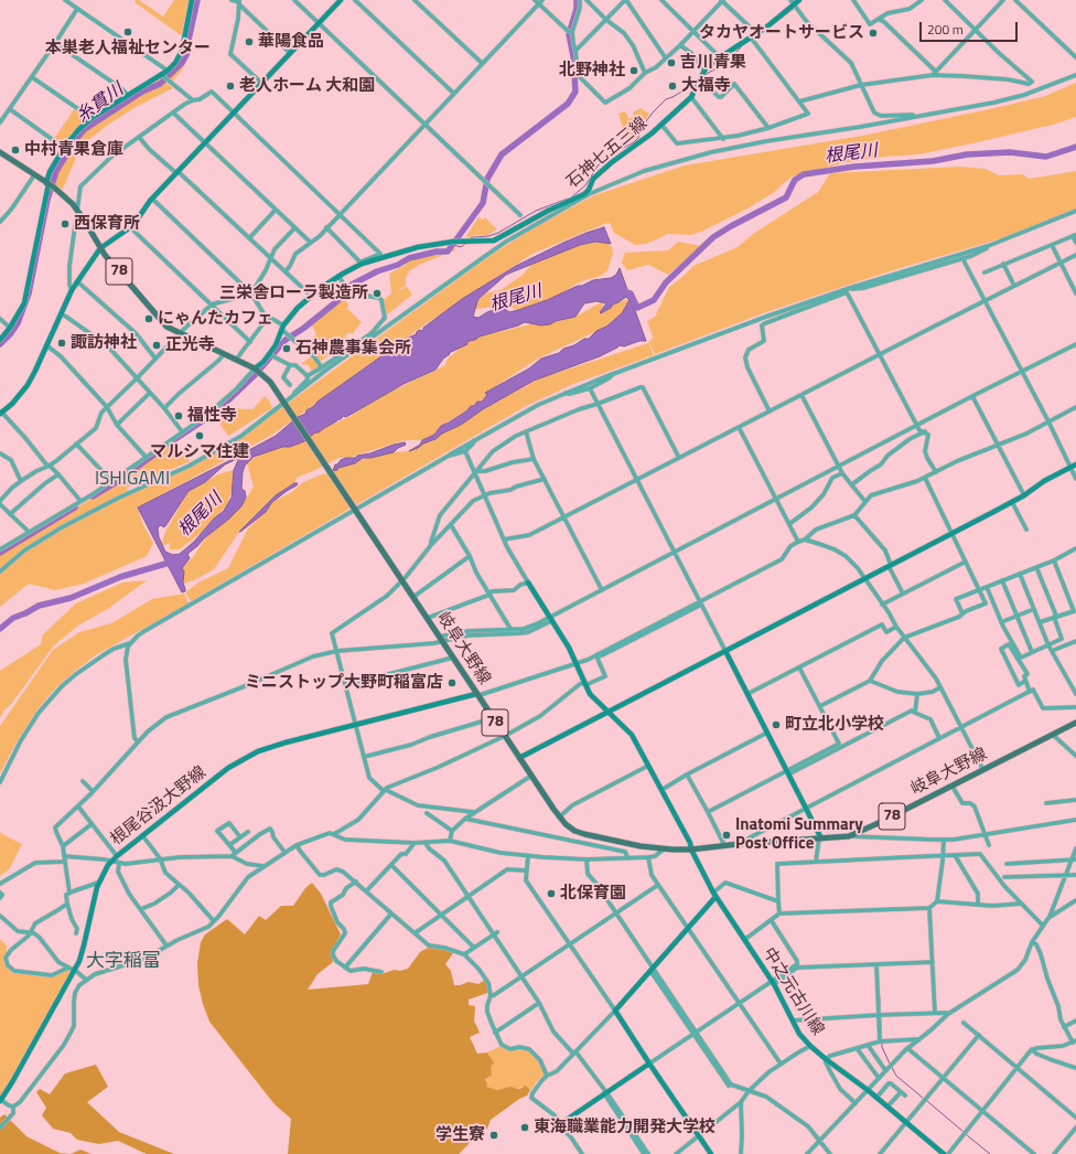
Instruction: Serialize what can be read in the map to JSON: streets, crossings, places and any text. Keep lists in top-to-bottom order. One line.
{"streets":{"main road":["78","岐阜大野線"],"street":["石神七五三線","根尾谷汲大野線","中之元古川線"]},"crossings":[["石神七五三線","岐阜大野線"],["岐阜大野線","根尾谷汲大野線"],["岐阜大野線","中之元古川線"]],"districts":["ISHIGAMI","大字稲富"],"water":["糸貫川","根尾川"],"places":["本巣老人福祉センター","タカヤオートサービス","華陽食品","吉川青果","北野神社","老人ホーム 大和園","大福寺","中村青果倉庫","西保育所","三栄舎ローラ製造所","にゃんたカフェ","諏訪神社","正光寺","石神農事集会所","福性寺","マルシマ住建","ミニストップ大野町稲富店","町立北小学校","Inatomi Summary Post Office","北保育園","東海職業能力開発大学校","学生寮"],"scale_bar":"200 m"}
